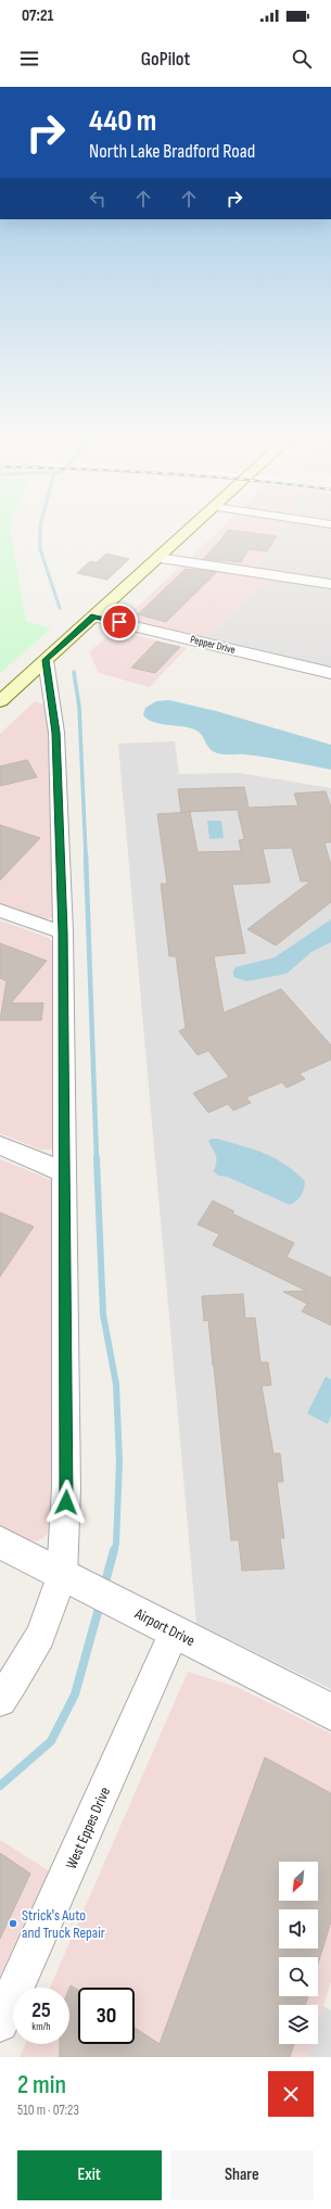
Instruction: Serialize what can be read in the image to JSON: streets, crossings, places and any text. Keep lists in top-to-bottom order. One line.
{"streets":{"street":["Pepper Drive","Airport Drive","West Eppes Drive"]},"crossings":[["Airport Drive","West Eppes Drive"]],"places":["Strick's Auto and Truck Repair"],"north":"bottom left","page":{"status":"07:21","header":"GoPilot","turn":["440 m","North Lake Bradford Road"],"speed":"25 km/h","limit":"30","heading":["2 min","510 m · 07:23"],"buttons":["Exit","Share"]}}
